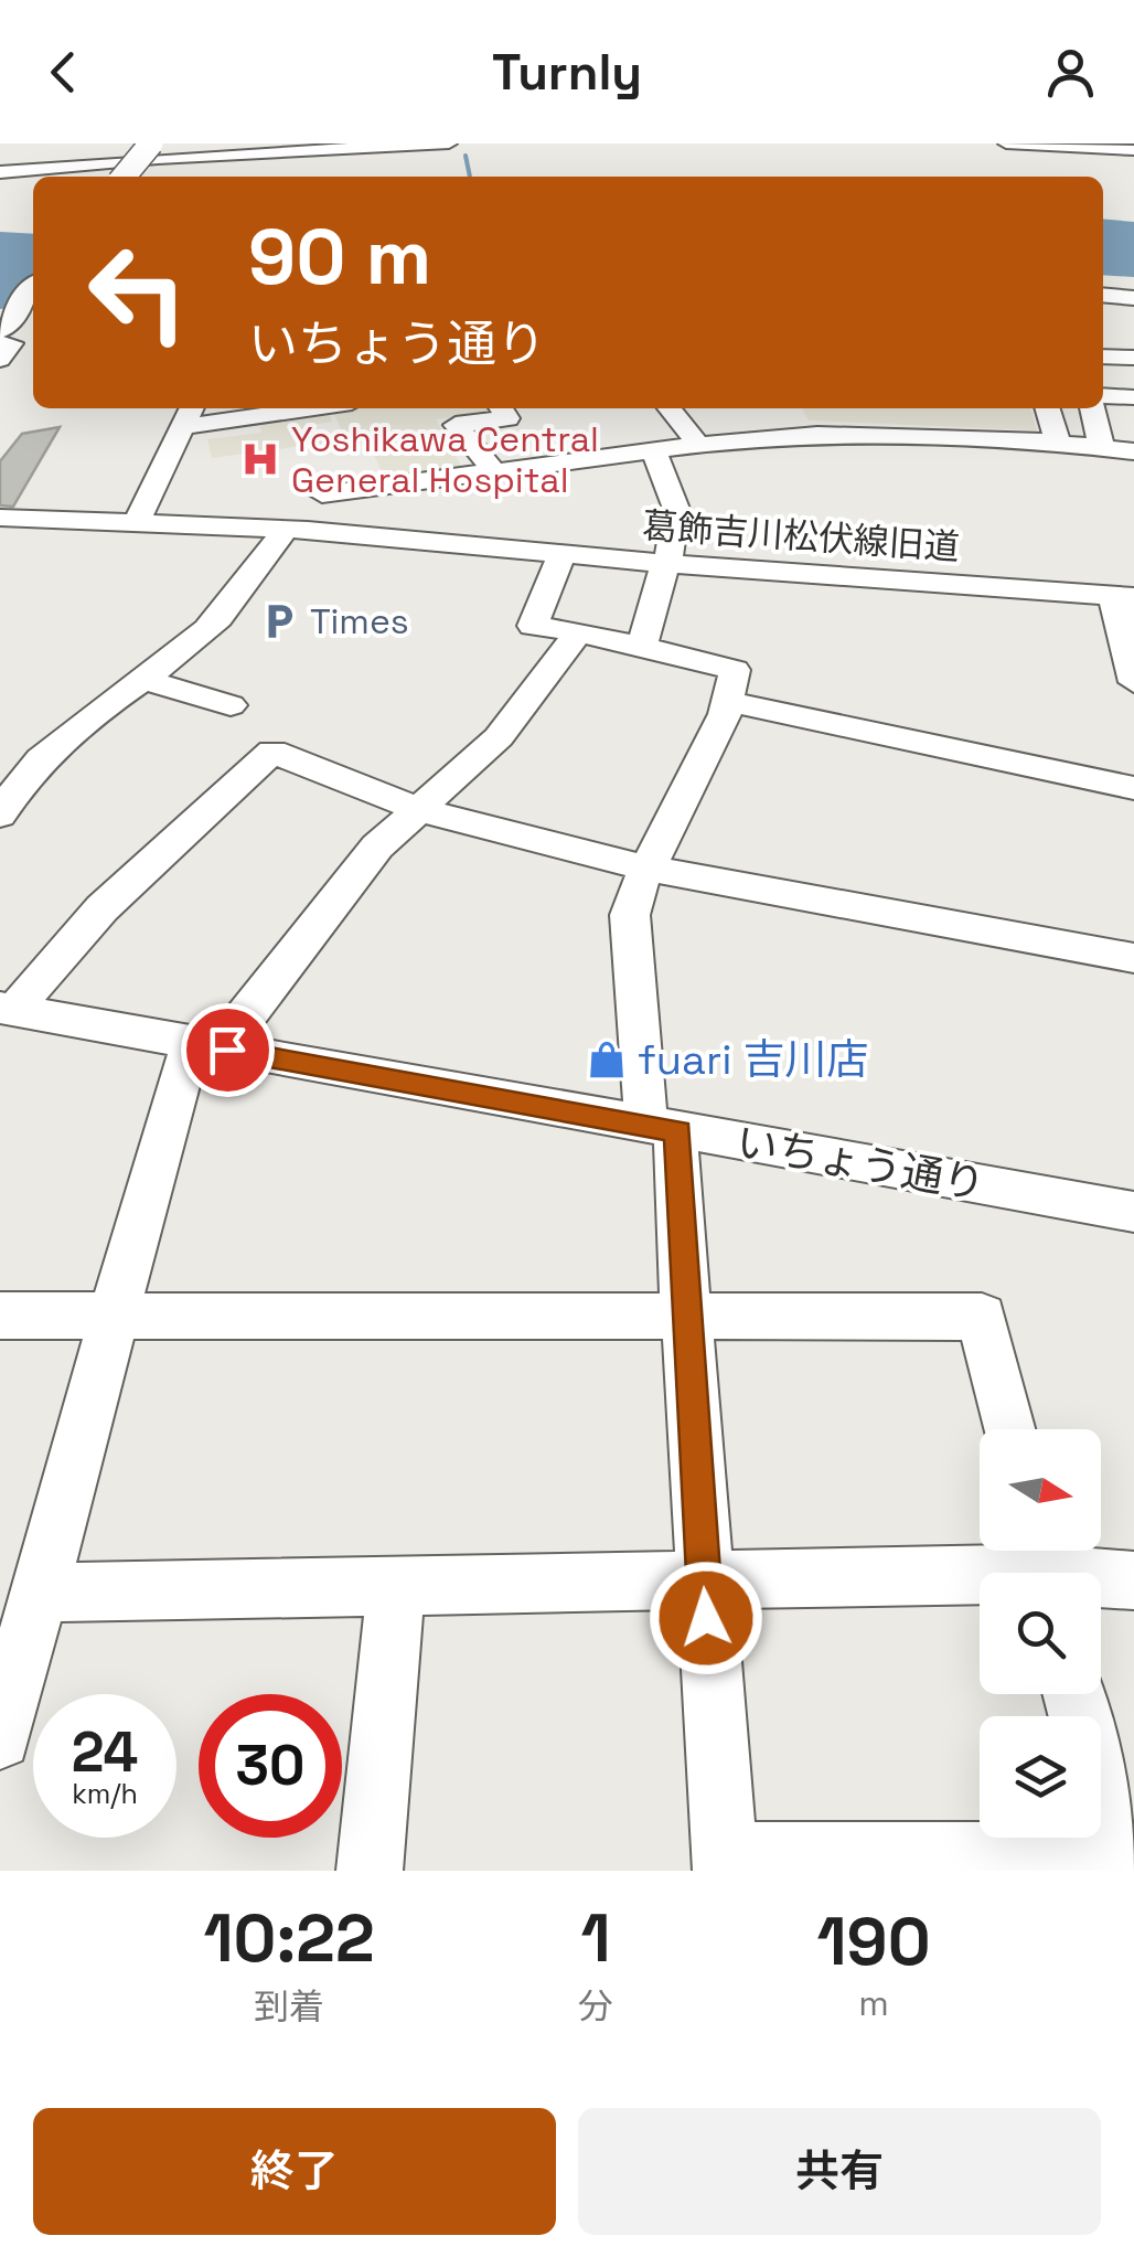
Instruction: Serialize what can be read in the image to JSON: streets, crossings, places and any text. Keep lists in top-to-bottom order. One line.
{"streets":{"street":["葛飾吉川松伏線旧道","いちょう通り"]},"places":{"hospital":["Yoshikawa Central General Hospital"],"parking":["Times"],"shop":["fuari 吉川店"]},"north":"right","page":{"header":"Turnly","turn":["90 m","いちょう通り"],"speed":"24 km/h","limit":"30","eta":["10:22","到着","1","分","190","m"],"buttons":["終了","共有"]}}
